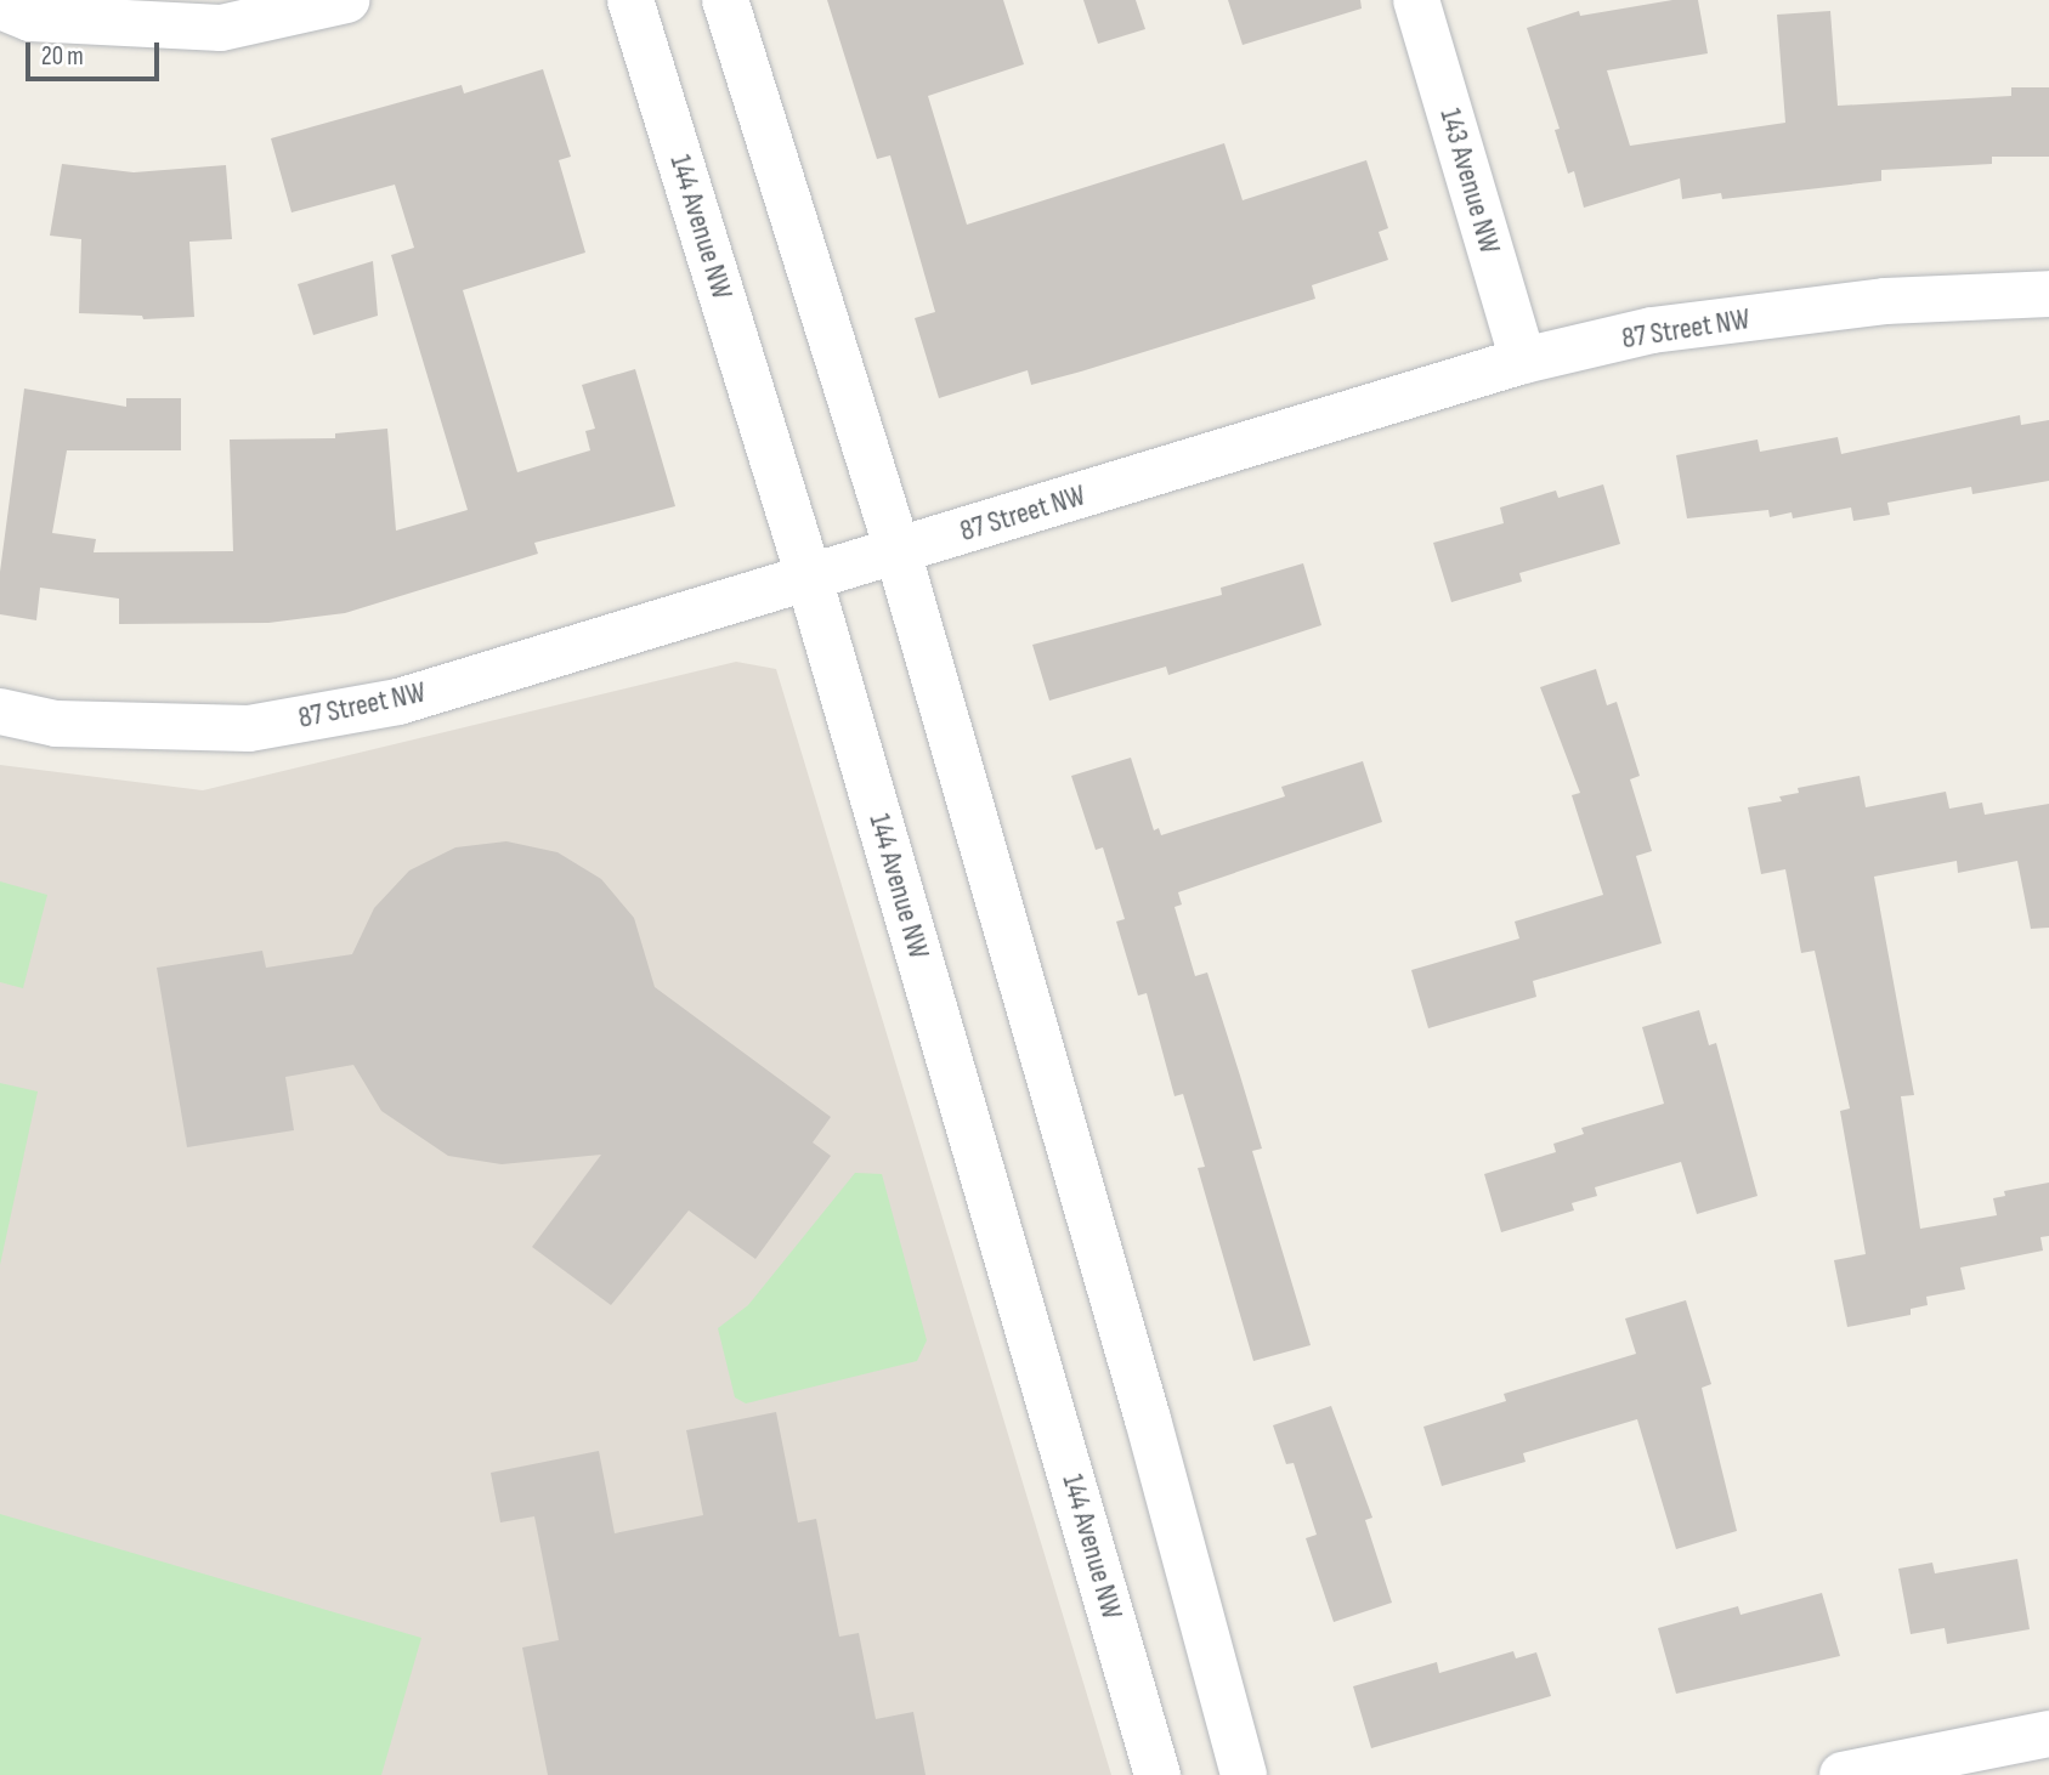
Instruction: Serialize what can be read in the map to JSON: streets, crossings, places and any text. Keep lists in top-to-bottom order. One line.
{"streets":{"street":["143 Avenue NW","144 Avenue NW","87 Street NW"]},"crossings":[["143 Avenue NW","87 Street NW"],["144 Avenue NW","87 Street NW"]],"scale_bar":"20 m"}
